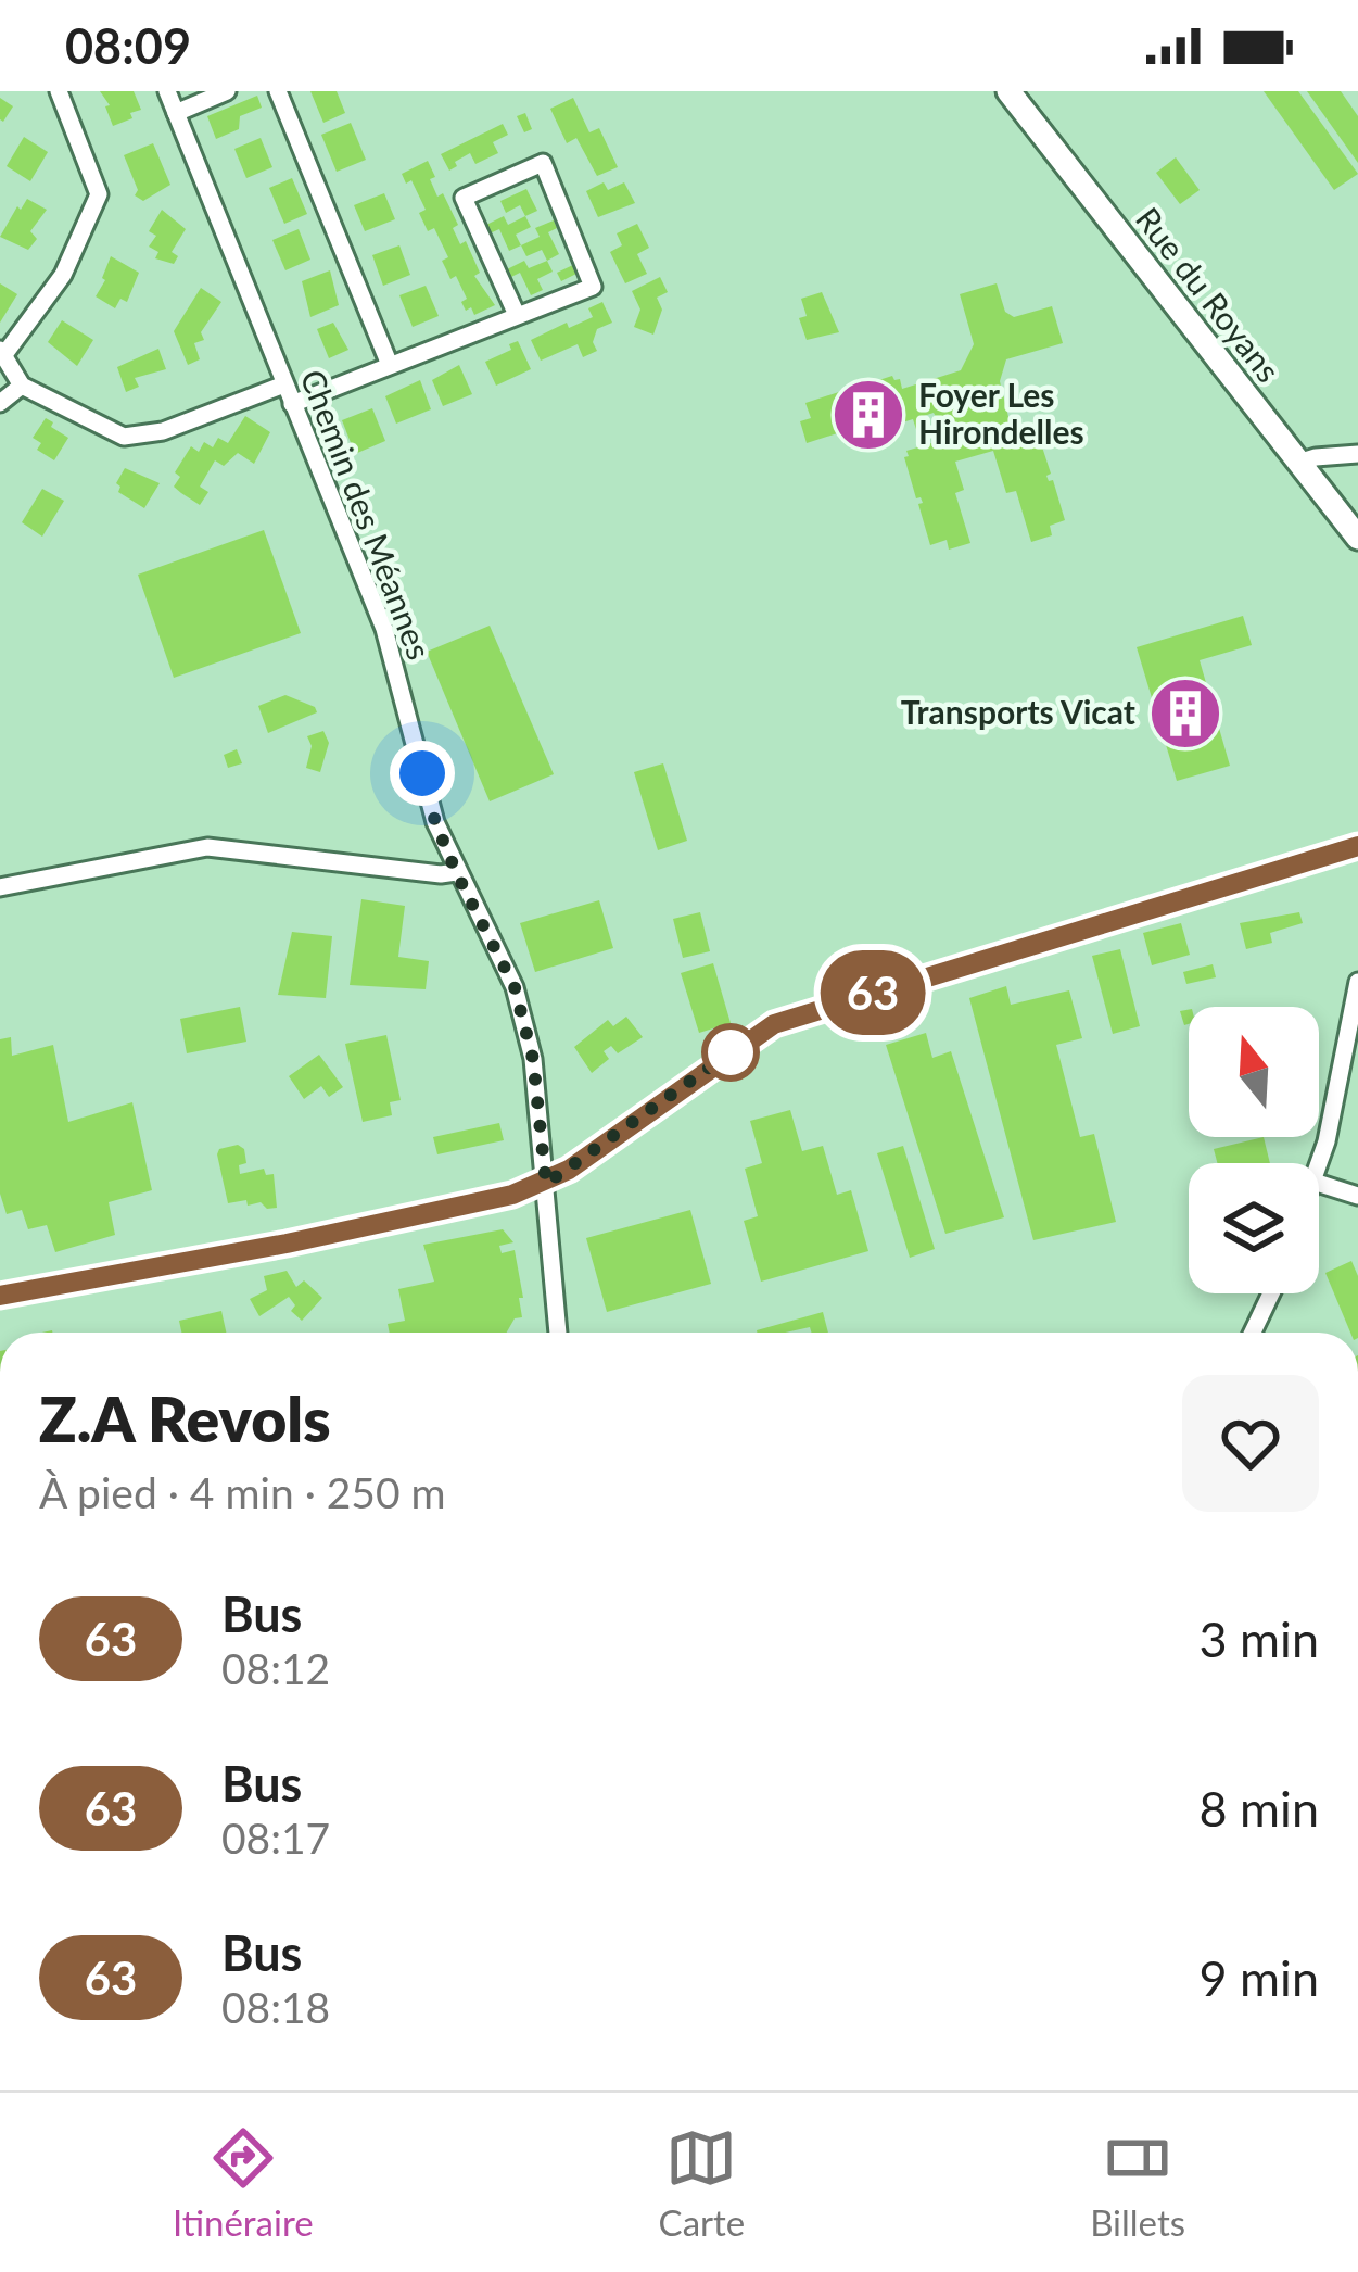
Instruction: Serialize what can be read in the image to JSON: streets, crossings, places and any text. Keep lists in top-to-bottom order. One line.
{"streets":{"street":["Rue du Royans","Chemin des Méannes"]},"places":{"building":["Foyer Les Hirondelles","Transports Vicat"]},"lines":["bus line 63"],"north":"top","page":{"status":"08:09","on_map":"63","heading":["Z.A Revols","À pied · 4 min · 250 m"],"list":[{"mark":"63","name":"Bus","note":"08:12","value":"3 min"},{"mark":"63","name":"Bus","note":"08:17","value":"8 min"},{"mark":"63","name":"Bus","note":"08:18","value":"9 min"}],"tabs":["Itinéraire","Carte","Billets"]}}
